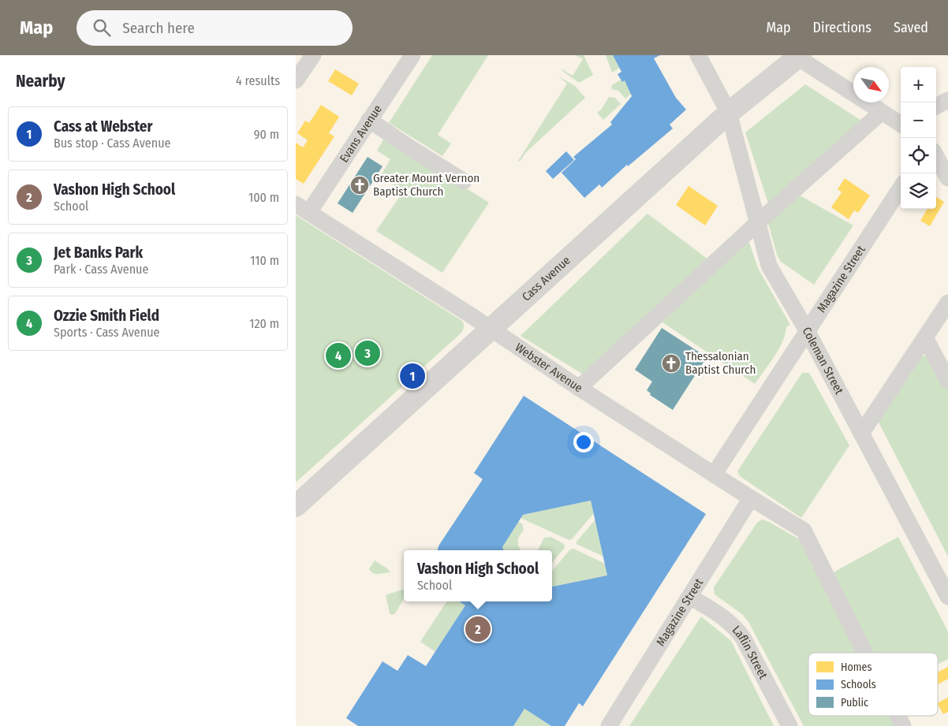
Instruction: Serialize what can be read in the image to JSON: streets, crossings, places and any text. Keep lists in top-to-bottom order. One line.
{"streets":{"main road":["Cass Avenue"],"street":["Evans Avenue","Magazine Street","Coleman Street","Webster Avenue","Laflin Street"]},"crossings":[["Evans Avenue","Webster Avenue"],["Cass Avenue","Coleman Street"],["Cass Avenue","Webster Avenue"],["Magazine Street","Coleman Street"],["Magazine Street","Webster Avenue"],["Magazine Street","Laflin Street"]],"places":{"church":["Greater Mount Vernon Baptist Church","Thessalonian Baptist Church"]},"legend":["Homes","Schools","Public"],"north":"bottom right","page":{"header":"Map","search":"Search here","nav":["Map","Directions","Saved"],"heading":["Nearby","4 results"],"map_buttons":["+","−"],"list":[{"mark":"1","name":"Cass at Webster","note":"Bus stop · Cass Avenue","value":"90 m"},{"mark":"2","name":"Vashon High School","note":"School","value":"100 m"},{"mark":"3","name":"Jet Banks Park","note":"Park · Cass Avenue","value":"110 m"},{"mark":"4","name":"Ozzie Smith Field","note":"Sports · Cass Avenue","value":"120 m"}],"pins":["3","4","1","2"],"popup":["Vashon High School","School"]}}
